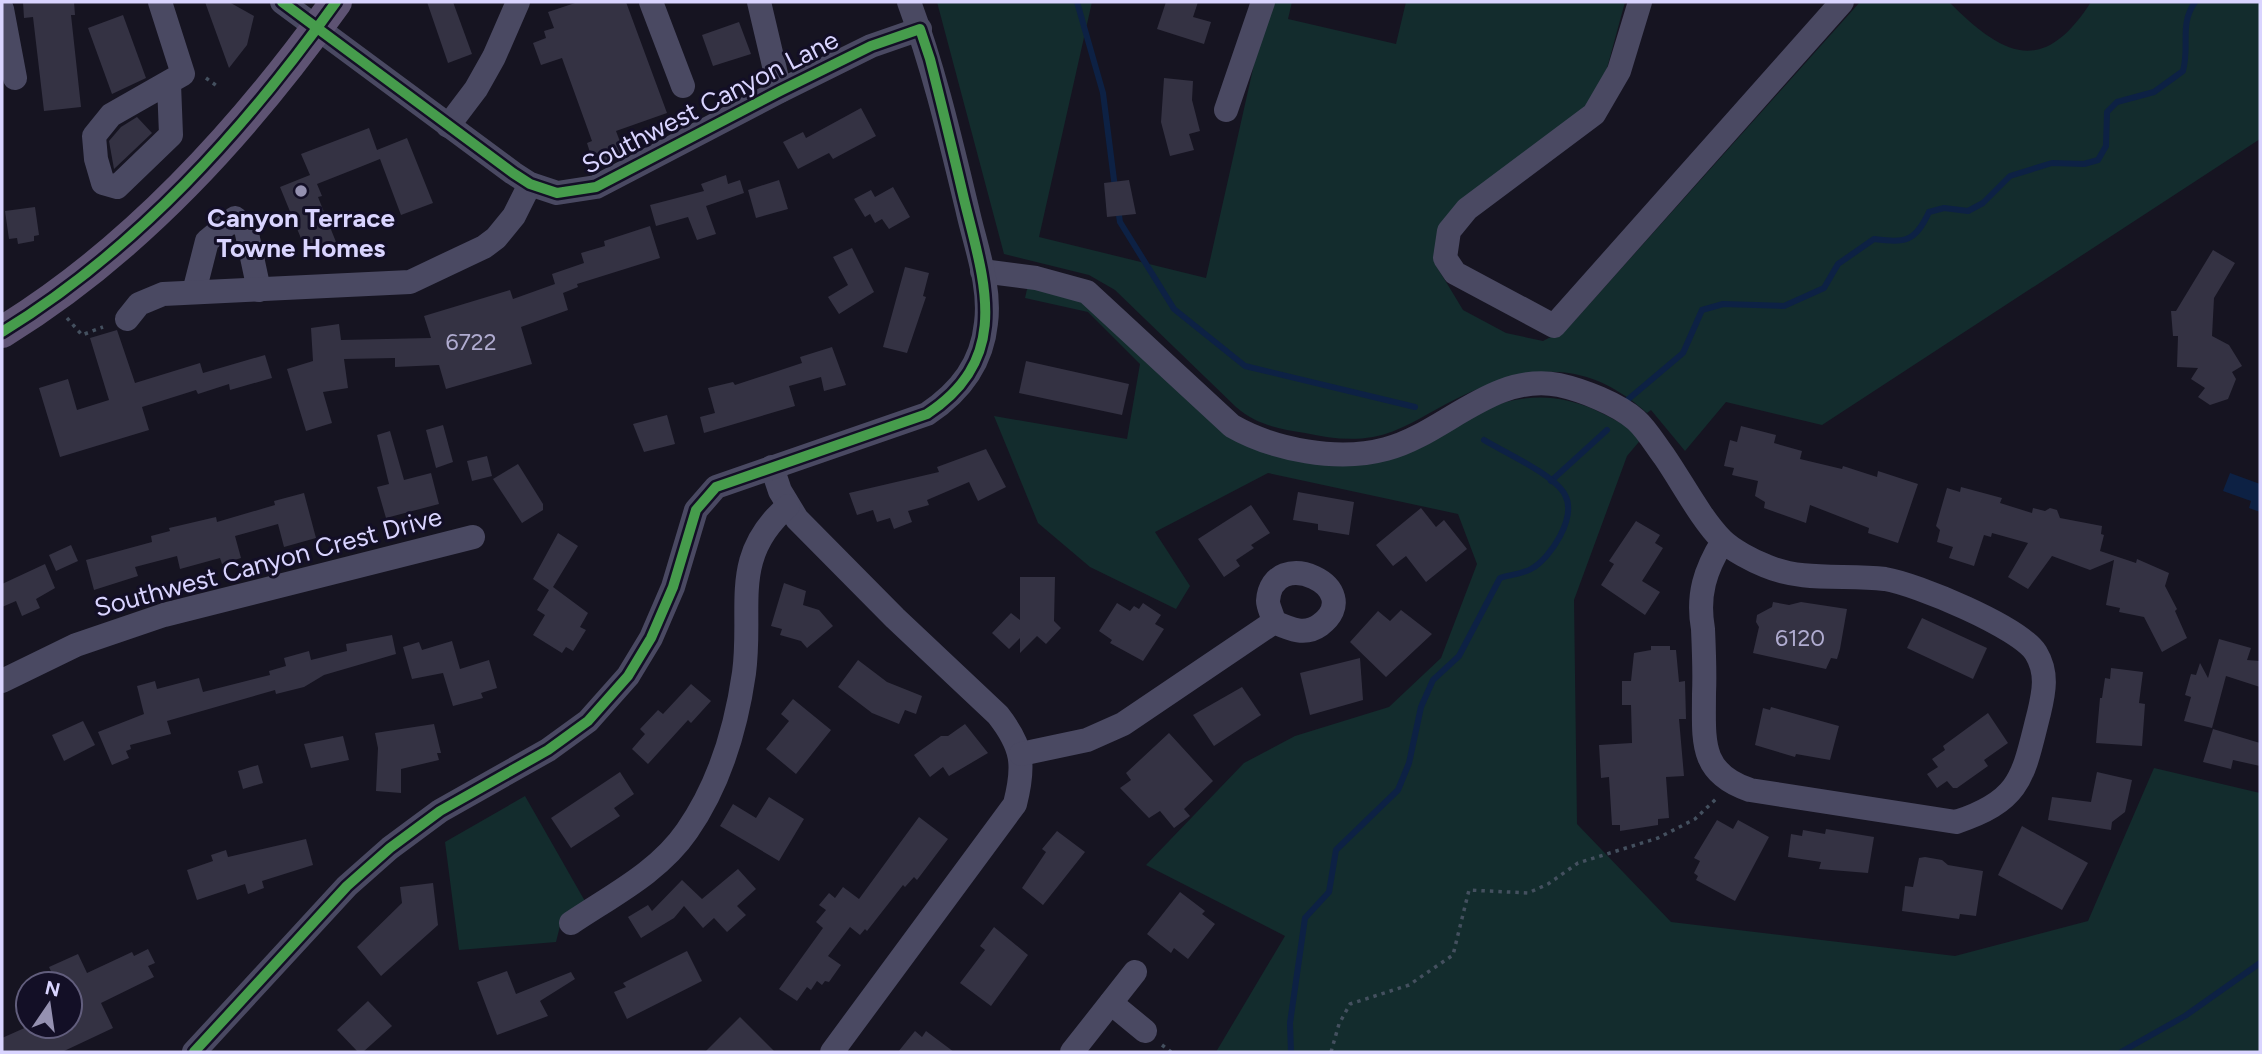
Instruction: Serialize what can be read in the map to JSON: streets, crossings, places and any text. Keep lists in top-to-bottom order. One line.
{"streets":{"street":["Southwest Canyon Lane","Southwest Canyon Crest Drive"]},"places":["Canyon Terrace Towne Homes"],"house_numbers":["6722","6120"],"north":"top"}
